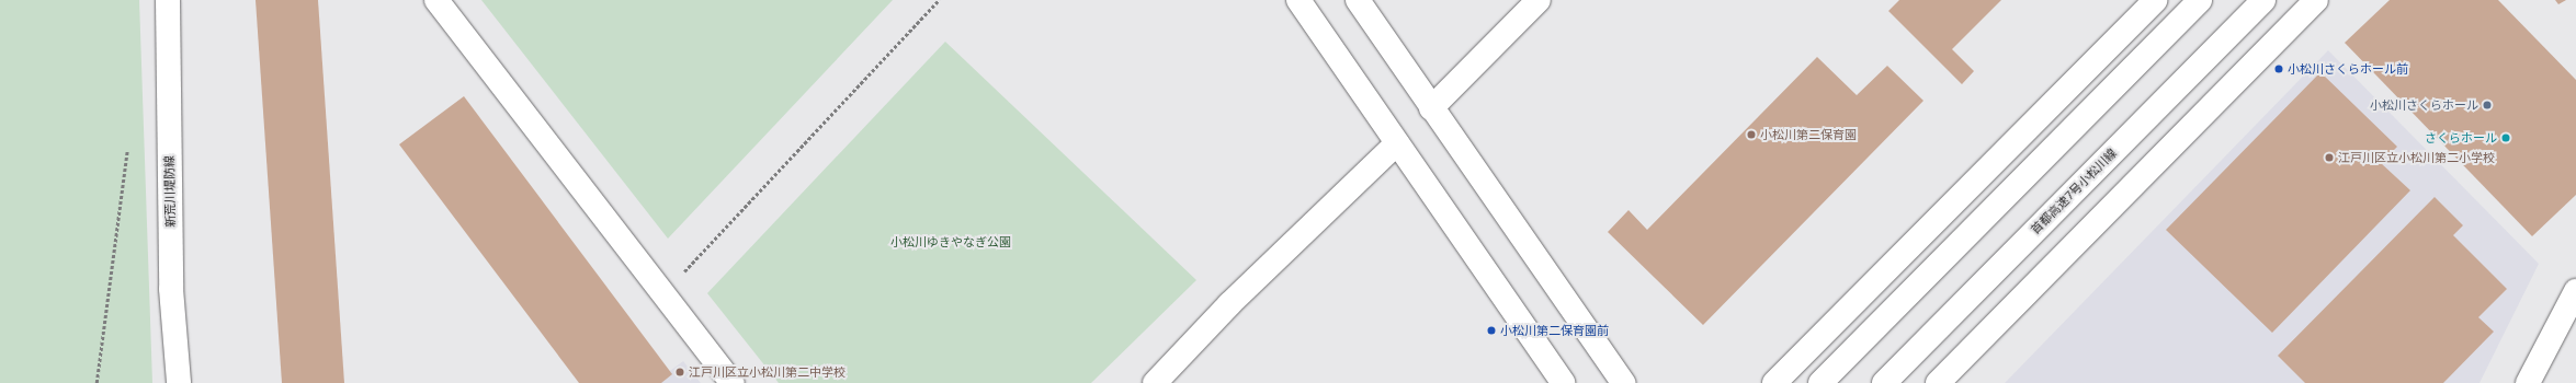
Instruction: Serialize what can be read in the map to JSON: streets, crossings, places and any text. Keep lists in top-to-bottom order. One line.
{"streets":{"main road":["新荒川堤防線","首都高速7号小松川線"]},"parks":["小松川ゆきやなぎ公園"],"places":["小松川さくらホール前","小松川さくらホール","小松川第二保育園","さくらホール","江戸川区立小松川第二小学校","小松川第二保育園前","江戸川区立小松川第二中学校"]}
